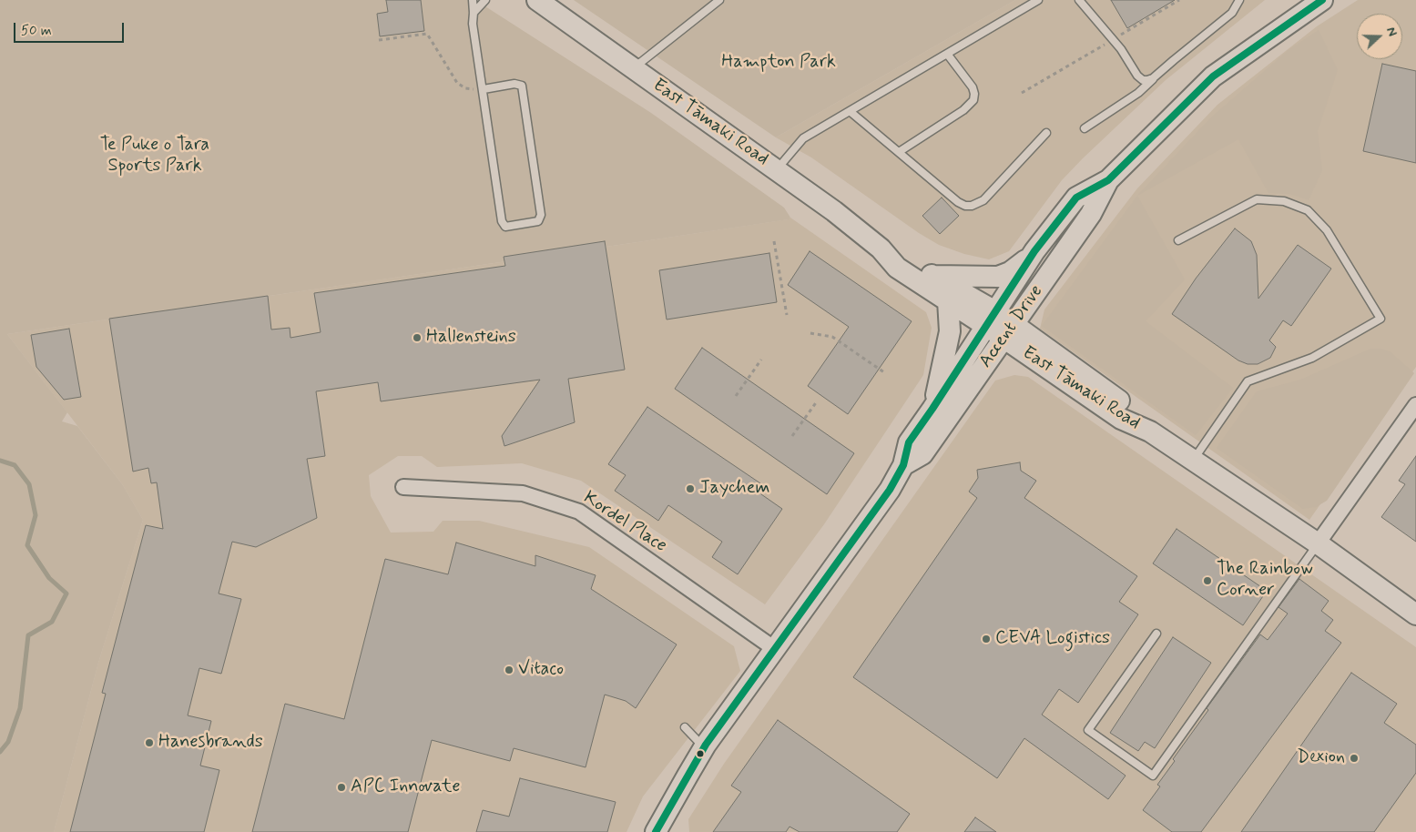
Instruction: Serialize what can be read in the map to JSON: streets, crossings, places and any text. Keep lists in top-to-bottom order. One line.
{"streets":{"main road":["East Tāmaki Road","Accent Drive"],"street":["Kordel Place"]},"crossings":[["East Tāmaki Road","Accent Drive"],["Accent Drive","Kordel Place"]],"parks":["Hampton Park","Te Puke o Tara Sports Park"],"places":["Hallensteins","Jaychem","The Rainbow Corner","CEVA Logistics","Vitaco","Hanesbrands","Dexion","APC Innovate"],"scale_bar":"50 m","north":"right"}
